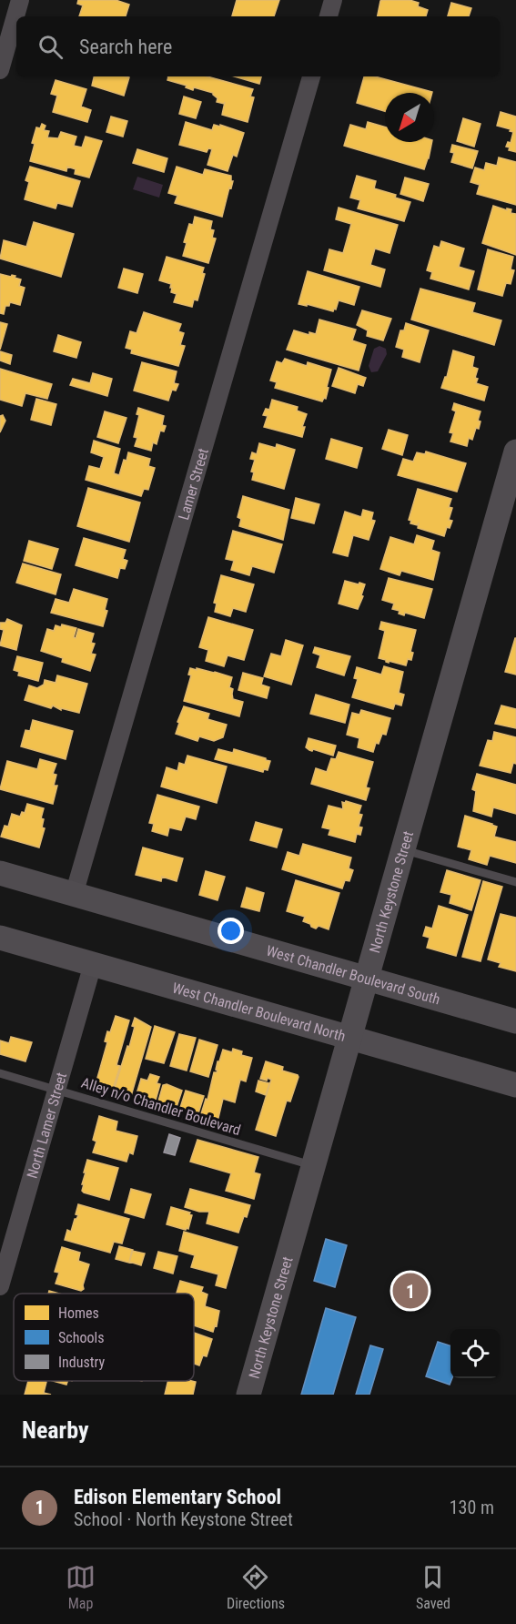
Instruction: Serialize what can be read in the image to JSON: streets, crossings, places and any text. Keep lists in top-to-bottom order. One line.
{"streets":{"main road":["North Keystone Street","West Chandler Boulevard South","West Chandler Boulevard North"],"street":["Lamer Street","North Lamer Street"],"lane":["Alley n/o Chandler Boulevard"]},"crossings":[["Lamer Street","West Chandler Boulevard South"],["North Keystone Street","West Chandler Boulevard South"],["North Keystone Street","West Chandler Boulevard North"],["North Keystone Street","Alley n/o Chandler Boulevard"],["West Chandler Boulevard North","North Lamer Street"],["Alley n/o Chandler Boulevard","North Lamer Street"]],"legend":["Homes","Schools","Industry"],"north":"bottom left","page":{"search":"Search here","pins":"1","heading":"Nearby","list":[{"mark":"1","name":"Edison Elementary School","note":"School · North Keystone Street","value":"130 m"}],"nav":["Map","Directions","Saved"]}}
